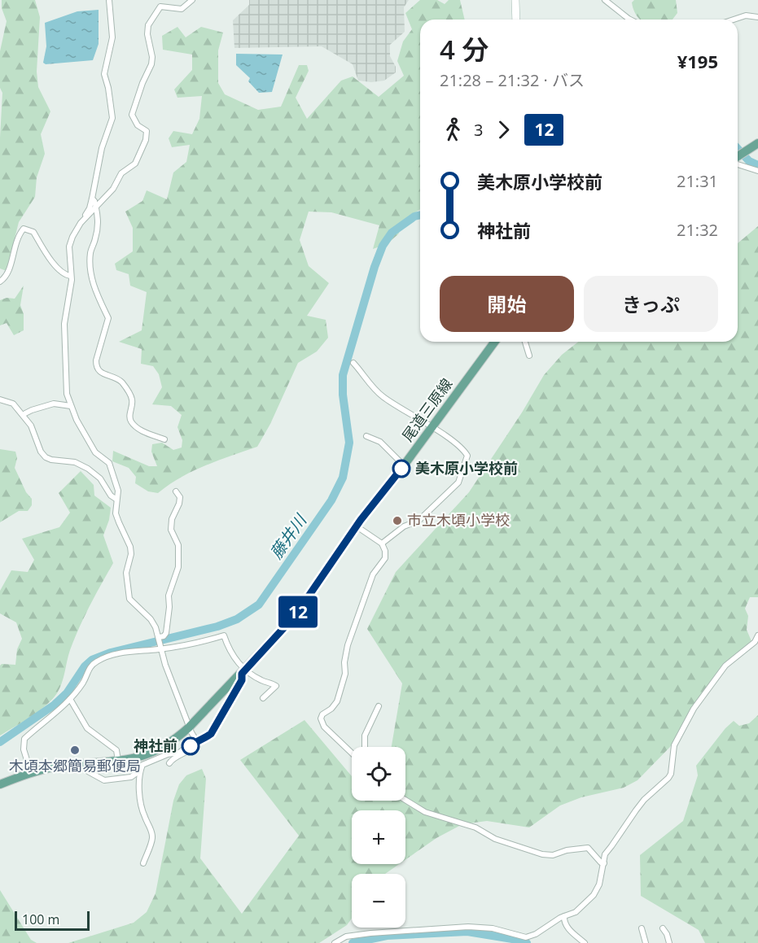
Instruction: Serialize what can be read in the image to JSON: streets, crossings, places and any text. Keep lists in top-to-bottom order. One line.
{"streets":{"main road":["尾道三原線"]},"water":["藤井川"],"places":["美木原小学校前","市立木頃小学校","神社前","木頃本郷簡易郵便局"],"lines":["bus line 12"],"scale_bar":"100 m","page":{"on_map":"12","heading":["4 分","21:28 – 21:32 · バス","¥195"],"legs":["3","12"],"list":[{"name":"美木原小学校前","value":"21:31"},{"name":"神社前","value":"21:32"}],"buttons":["開始","きっぷ"],"map_buttons":["+","−"],"scale":"100 m"}}
